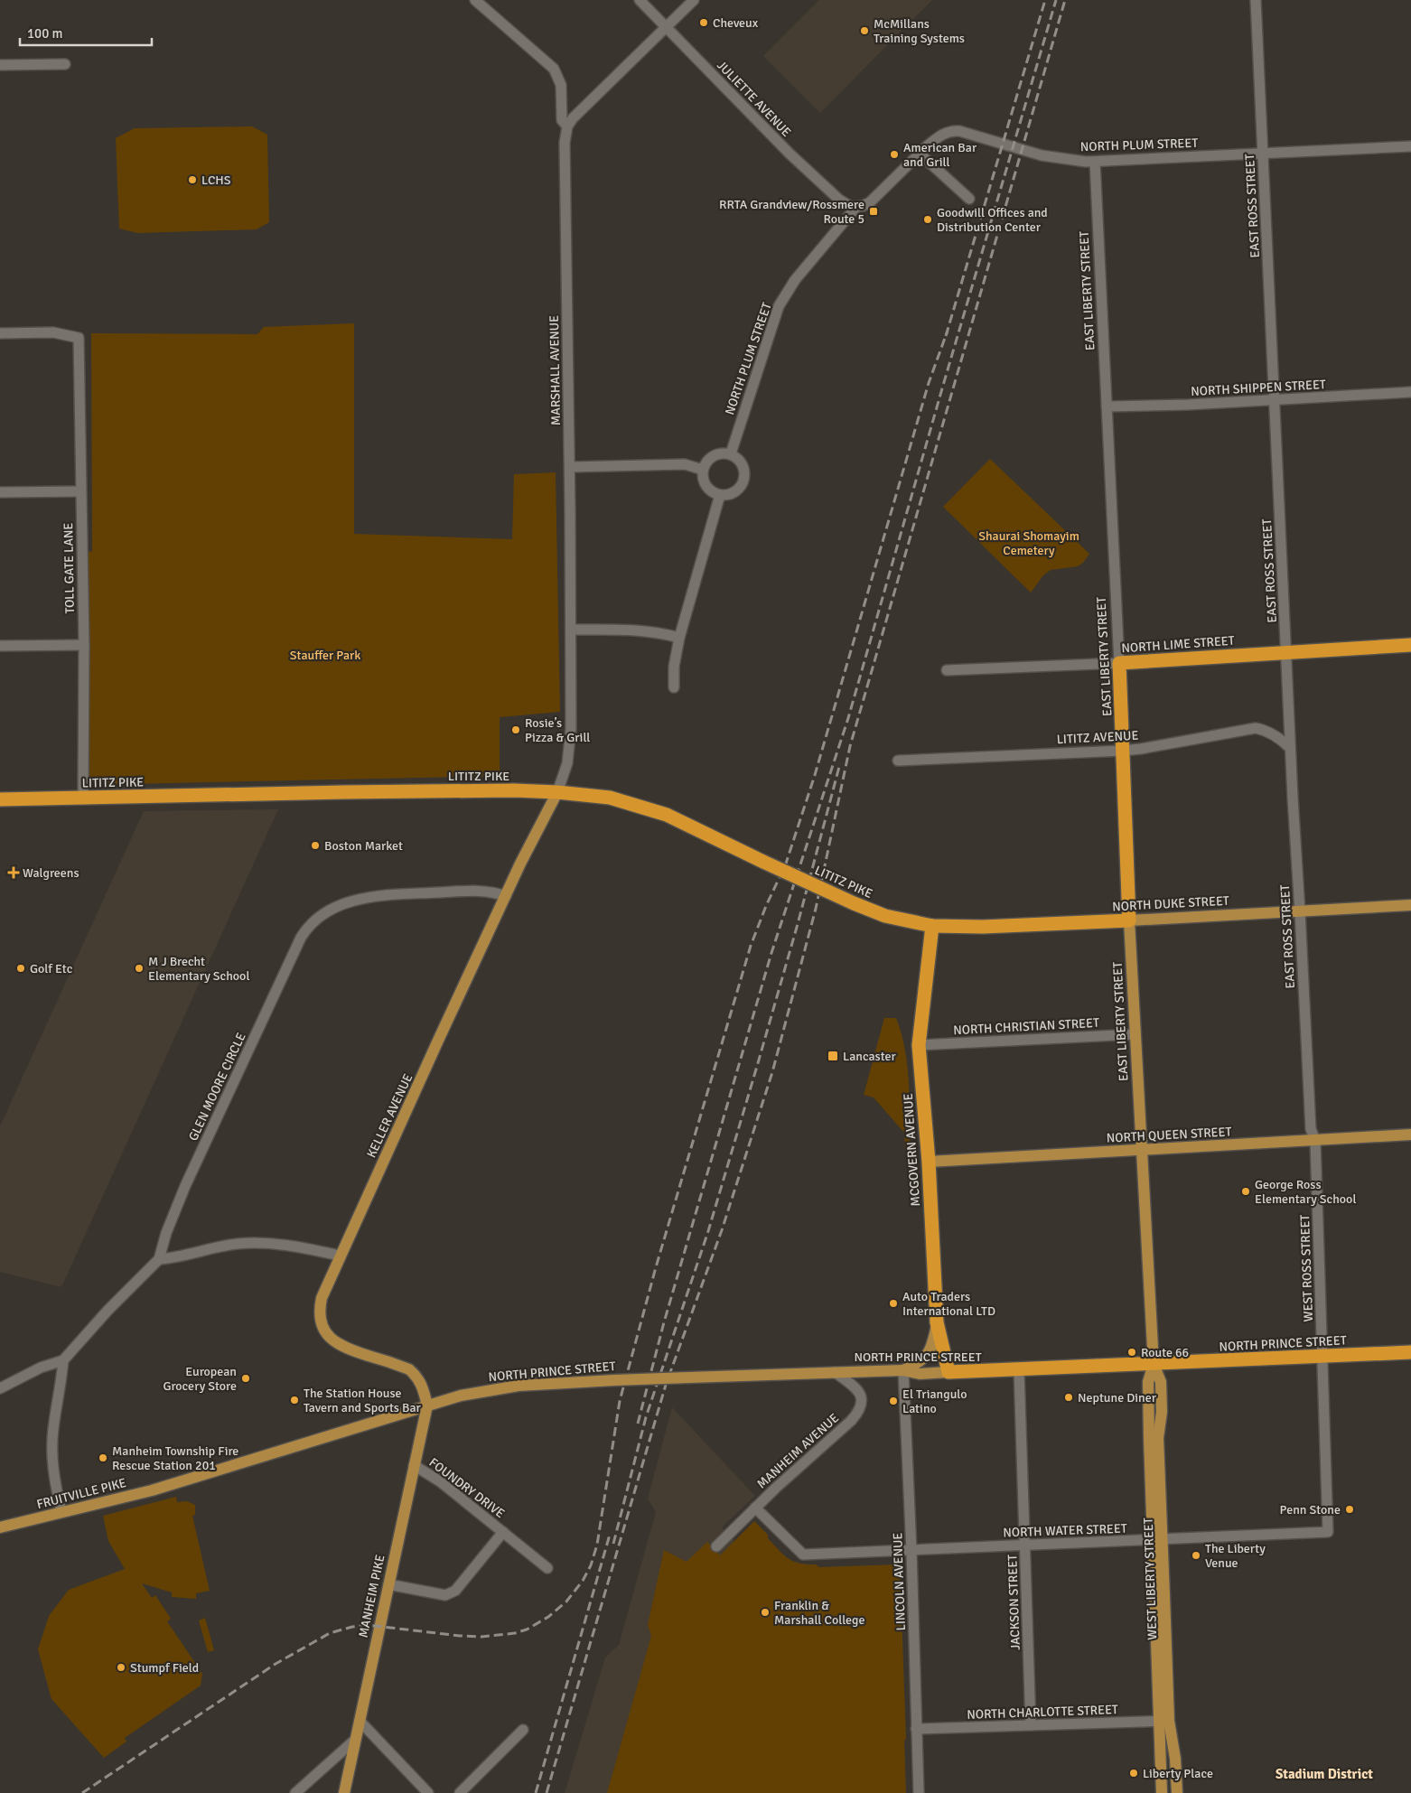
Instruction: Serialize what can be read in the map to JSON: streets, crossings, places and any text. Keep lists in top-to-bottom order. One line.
{"streets":{"highway":["EAST LIBERTY STREET","NORTH LIME STREET","LITITZ PIKE","NORTH DUKE STREET","MCGOVERN AVENUE","NORTH PRINCE STREET"],"main road":["KELLER AVENUE","NORTH QUEEN STREET","FRUITVILLE PIKE","WEST LIBERTY STREET","MANHEIM PIKE"],"street":["JULIETTE AVENUE","NORTH PLUM STREET","EAST ROSS STREET","MARSHALL AVENUE","NORTH SHIPPEN STREET","TOLL GATE LANE","LITITZ AVENUE","NORTH CHRISTIAN STREET","GLEN MOORE CIRCLE","WEST ROSS STREET","MANHEIM AVENUE","FOUNDRY DRIVE","NORTH WATER STREET","LINCOLN AVENUE","JACKSON STREET","NORTH CHARLOTTE STREET"]},"crossings":[["JULIETTE AVENUE","NORTH PLUM STREET"],["NORTH PLUM STREET","EAST ROSS STREET"],["NORTH PLUM STREET","EAST LIBERTY STREET"],["EAST ROSS STREET","NORTH SHIPPEN STREET"],["EAST ROSS STREET","NORTH LIME STREET"],["EAST ROSS STREET","LITITZ AVENUE"],["EAST ROSS STREET","NORTH DUKE STREET"],["EAST ROSS STREET","NORTH QUEEN STREET"],["EAST ROSS STREET","WEST ROSS STREET"],["EAST LIBERTY STREET","NORTH SHIPPEN STREET"],["EAST LIBERTY STREET","NORTH LIME STREET"],["EAST LIBERTY STREET","LITITZ AVENUE"],["EAST LIBERTY STREET","NORTH DUKE STREET"],["EAST LIBERTY STREET","NORTH CHRISTIAN STREET"],["EAST LIBERTY STREET","NORTH QUEEN STREET"],["EAST LIBERTY STREET","WEST LIBERTY STREET"],["MARSHALL AVENUE","LITITZ PIKE"],["MARSHALL AVENUE","KELLER AVENUE"],["TOLL GATE LANE","LITITZ PIKE"],["LITITZ PIKE","NORTH DUKE STREET"],["LITITZ PIKE","KELLER AVENUE"],["LITITZ PIKE","MCGOVERN AVENUE"],["NORTH DUKE STREET","MCGOVERN AVENUE"],["NORTH CHRISTIAN STREET","MCGOVERN AVENUE"],["GLEN MOORE CIRCLE","KELLER AVENUE"],["KELLER AVENUE","NORTH PRINCE STREET"],["KELLER AVENUE","FRUITVILLE PIKE"],["KELLER AVENUE","MANHEIM PIKE"],["NORTH QUEEN STREET","MCGOVERN AVENUE"],["NORTH QUEEN STREET","WEST ROSS STREET"],["NORTH QUEEN STREET","WEST LIBERTY STREET"],["MCGOVERN AVENUE","NORTH PRINCE STREET"],["WEST ROSS STREET","NORTH PRINCE STREET"],["WEST ROSS STREET","NORTH WATER STREET"],["NORTH PRINCE STREET","MANHEIM AVENUE"],["NORTH PRINCE STREET","FRUITVILLE PIKE"],["NORTH PRINCE STREET","WEST LIBERTY STREET"],["NORTH PRINCE STREET","LINCOLN AVENUE"],["NORTH PRINCE STREET","MANHEIM PIKE"],["NORTH PRINCE STREET","JACKSON STREET"],["MANHEIM AVENUE","NORTH WATER STREET"],["FOUNDRY DRIVE","MANHEIM PIKE"],["FRUITVILLE PIKE","MANHEIM PIKE"],["NORTH WATER STREET","WEST LIBERTY STREET"],["NORTH WATER STREET","LINCOLN AVENUE"],["NORTH WATER STREET","JACKSON STREET"],["WEST LIBERTY STREET","NORTH CHARLOTTE STREET"],["LINCOLN AVENUE","NORTH CHARLOTTE STREET"],["JACKSON STREET","NORTH CHARLOTTE STREET"]],"districts":["Stadium District"],"parks":["Shaurai Shomayim Cemetery","Stauffer Park"],"places":{"other":["Cheveux","McMillans Training Systems","American Bar and Grill","LCHS","Goodwill Offices and Distribution Center","Rosie’s Pizza & Grill","Boston Market","Golf Etc","M J Brecht Elementary School","George Ross Elementary School","Auto Traders International LTD","Route 66","European Grocery Store","Neptune Diner","The Station House Tavern and Sports Bar","El Triangulo Latino","Manheim Township Fire Rescue Station 201","Penn Stone","The Liberty Venue","Franklin & Marshall College","Stumpf Field","Liberty Place"],"transit":["RRTA Grandview/Rossmere Route 5","Lancaster"],"health":["Walgreens"]},"scale_bar":"100 m"}
